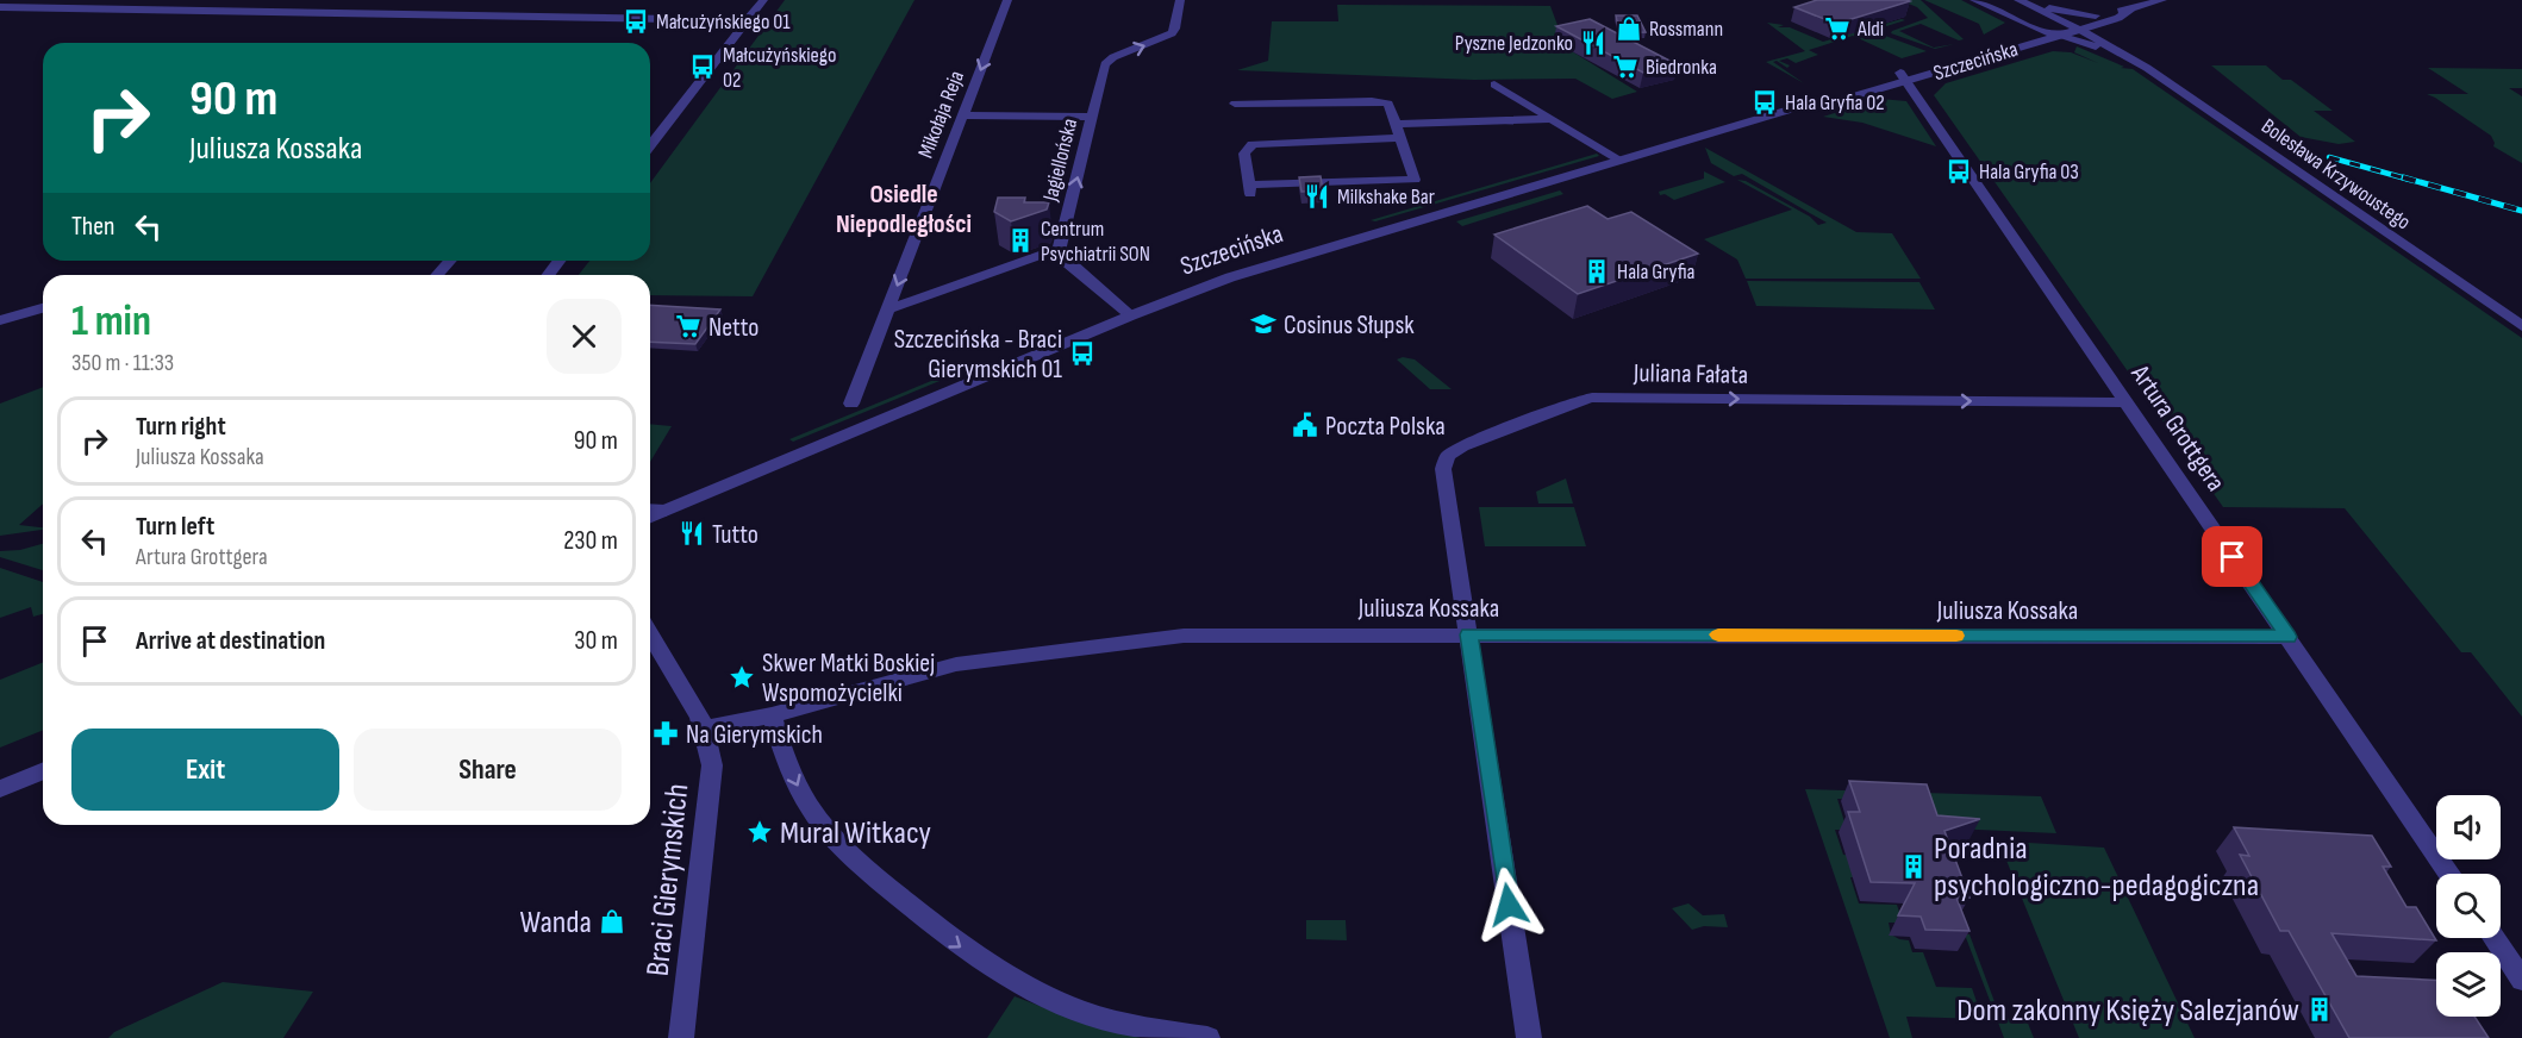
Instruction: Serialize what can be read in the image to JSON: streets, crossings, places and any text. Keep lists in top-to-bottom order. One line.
{"streets":{"street":["Szczecińska","Mikołaja Reja","Jagiellońska","Bolesława Krzywoustego","Juliana Fałata","Artura Grottgera","Juliusza Kossaka","Braci Gierymskich"]},"crossings":[["Szczecińska","Bolesława Krzywoustego"],["Szczecińska","Artura Grottgera"],["Juliana Fałata","Artura Grottgera"],["Juliana Fałata","Juliusza Kossaka"],["Artura Grottgera","Juliusza Kossaka"],["Juliusza Kossaka","Braci Gierymskich"]],"one_way":["Mikołaja Reja","Jagiellońska","Juliana Fałata"],"districts":["Osiedle Niepodległości"],"places":{"bus stop":["Małcużyńskiego 01","Małcużyńskiego 02","Hala Gryfia 02","Hala Gryfia 03","Szczecińska - Braci Gierymskich 01"],"shop":["Rossmann","Wanda"],"supermarket":["Aldi","Biedronka","Netto"],"restaurant":["Pyszne Jedzonko","Milkshake Bar","Tutto"],"building":["Centrum Psychiatrii SON","Hala Gryfia","Poradnia psychologiczno-pedagogiczna","Dom zakonny Księży Salezjanów"],"school or university":["Cosinus Słupsk"],"public building":["Poczta Polska"],"place":["Skwer Matki Boskiej Wspomożycielki","Mural Witkacy"],"pharmacy":["Na Gierymskich"]},"page":{"turn":["90 m","Juliusza Kossaka"],"then":"Then","heading":["1 min","350 m · 11:33"],"list":[{"name":"Turn right","note":"Juliusza Kossaka","value":"90 m"},{"name":"Turn left","note":"Artura Grottgera","value":"230 m"},{"name":"Arrive at destination","value":"30 m"}],"buttons":["Exit","Share"]}}
